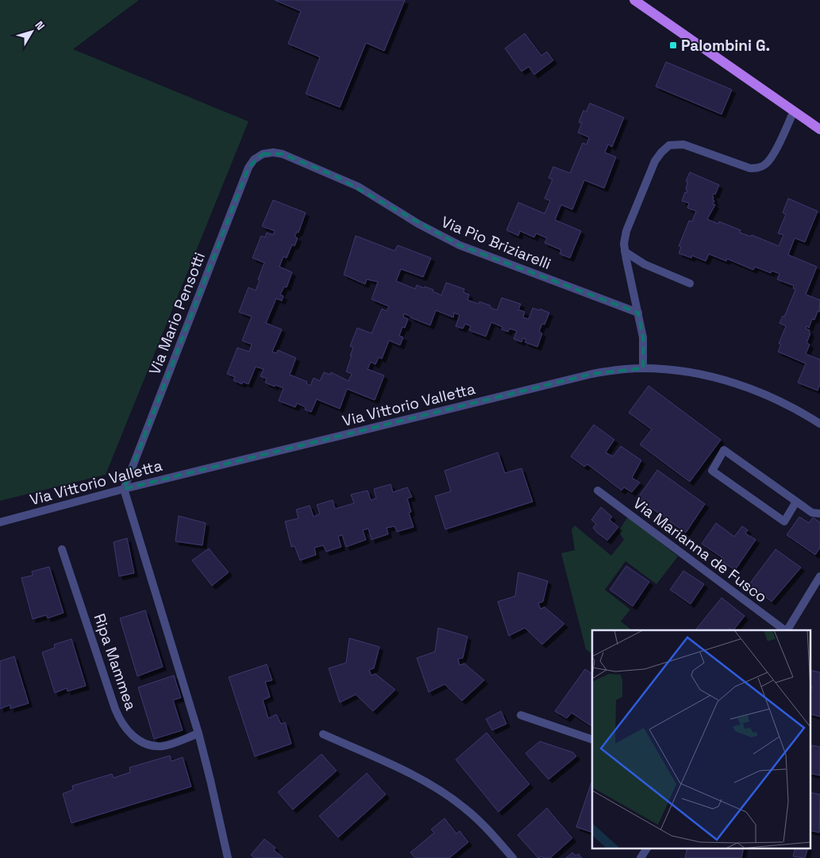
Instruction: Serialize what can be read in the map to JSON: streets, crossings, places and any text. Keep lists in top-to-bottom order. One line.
{"streets":{"street":["Via Pio Briziarelli","Via Mario Pensotti","Via Vittorio Valletta","Via Marianna de Fusco","Ripa Mammea"]},"crossings":[["Via Pio Briziarelli","Via Mario Pensotti"],["Via Mario Pensotti","Via Vittorio Valletta"]],"places":{"transit":["Palombini G."]},"north":"top right"}
